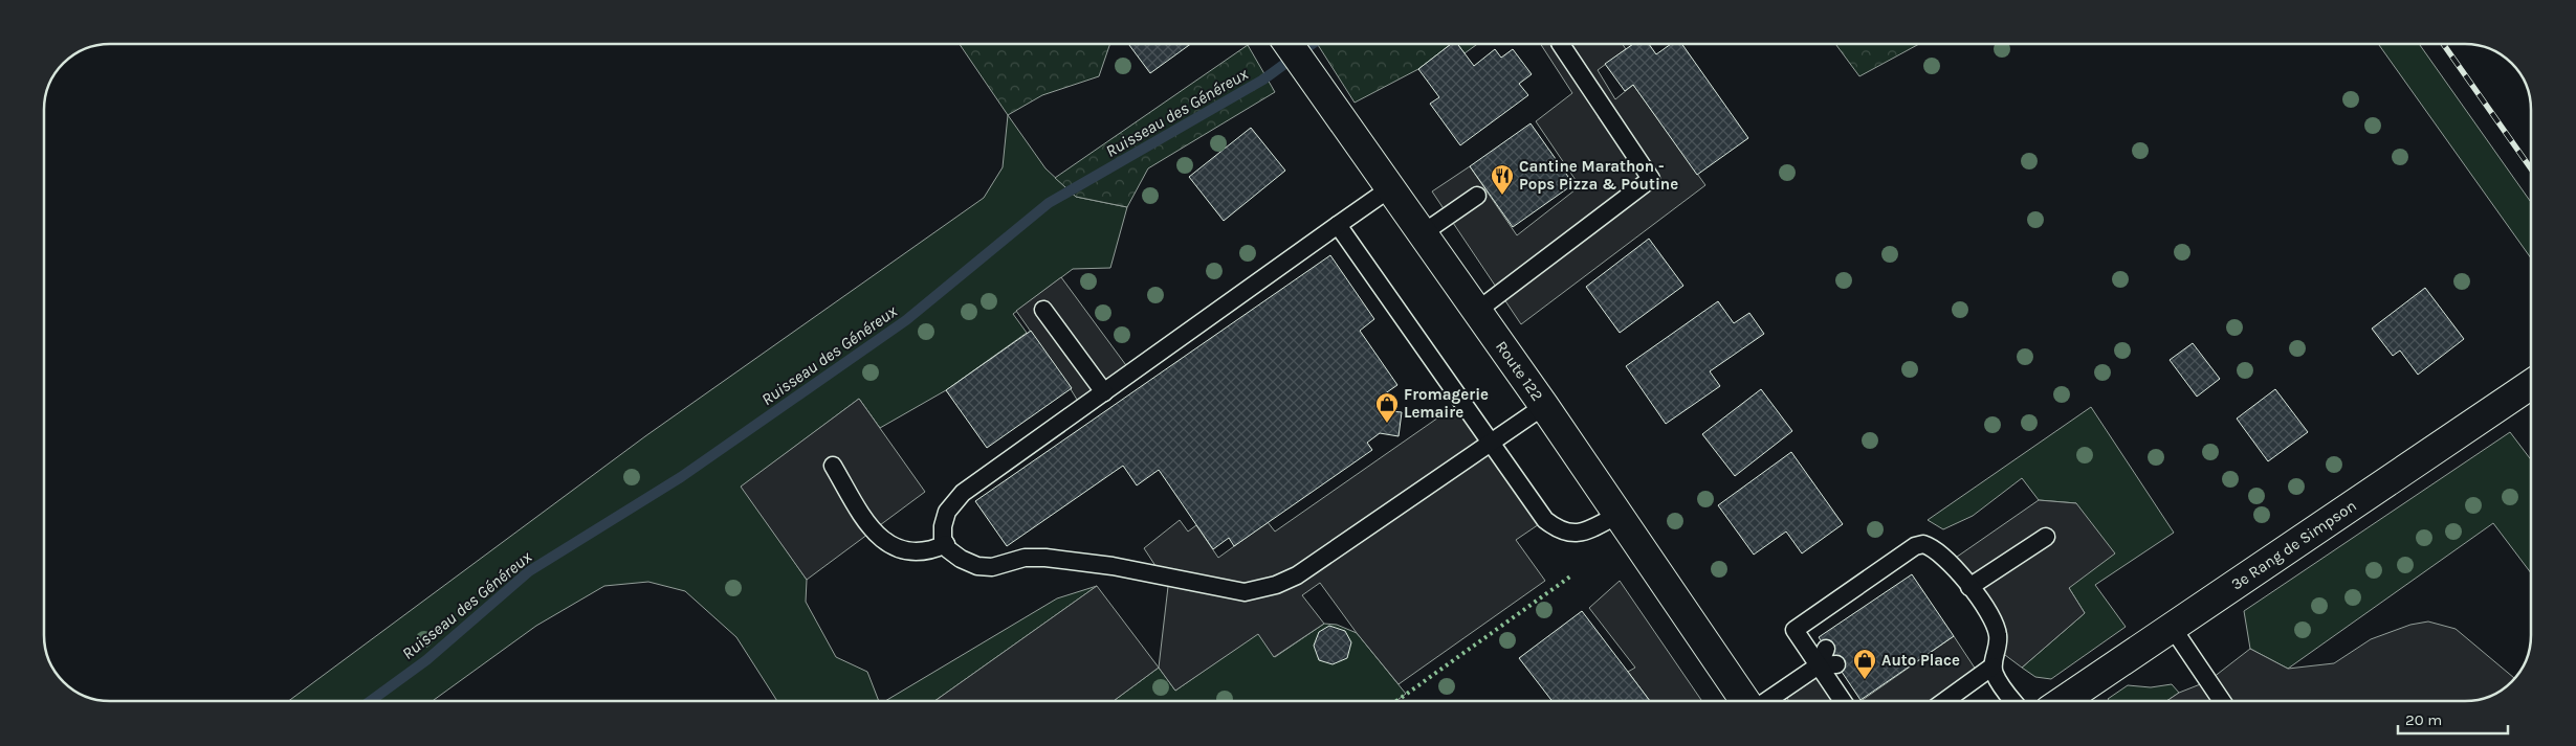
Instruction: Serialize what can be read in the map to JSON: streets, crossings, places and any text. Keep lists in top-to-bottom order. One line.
{"streets":{"main road":["Route 122","3e Rang de Simpson"]},"water":["Ruisseau des Généreux"],"places":{"restaurant":["Cantine Marathon - Pops Pizza & Poutine"],"shop":["Fromagerie Lemaire","Auto Place"]},"scale_bar":"20 m"}
